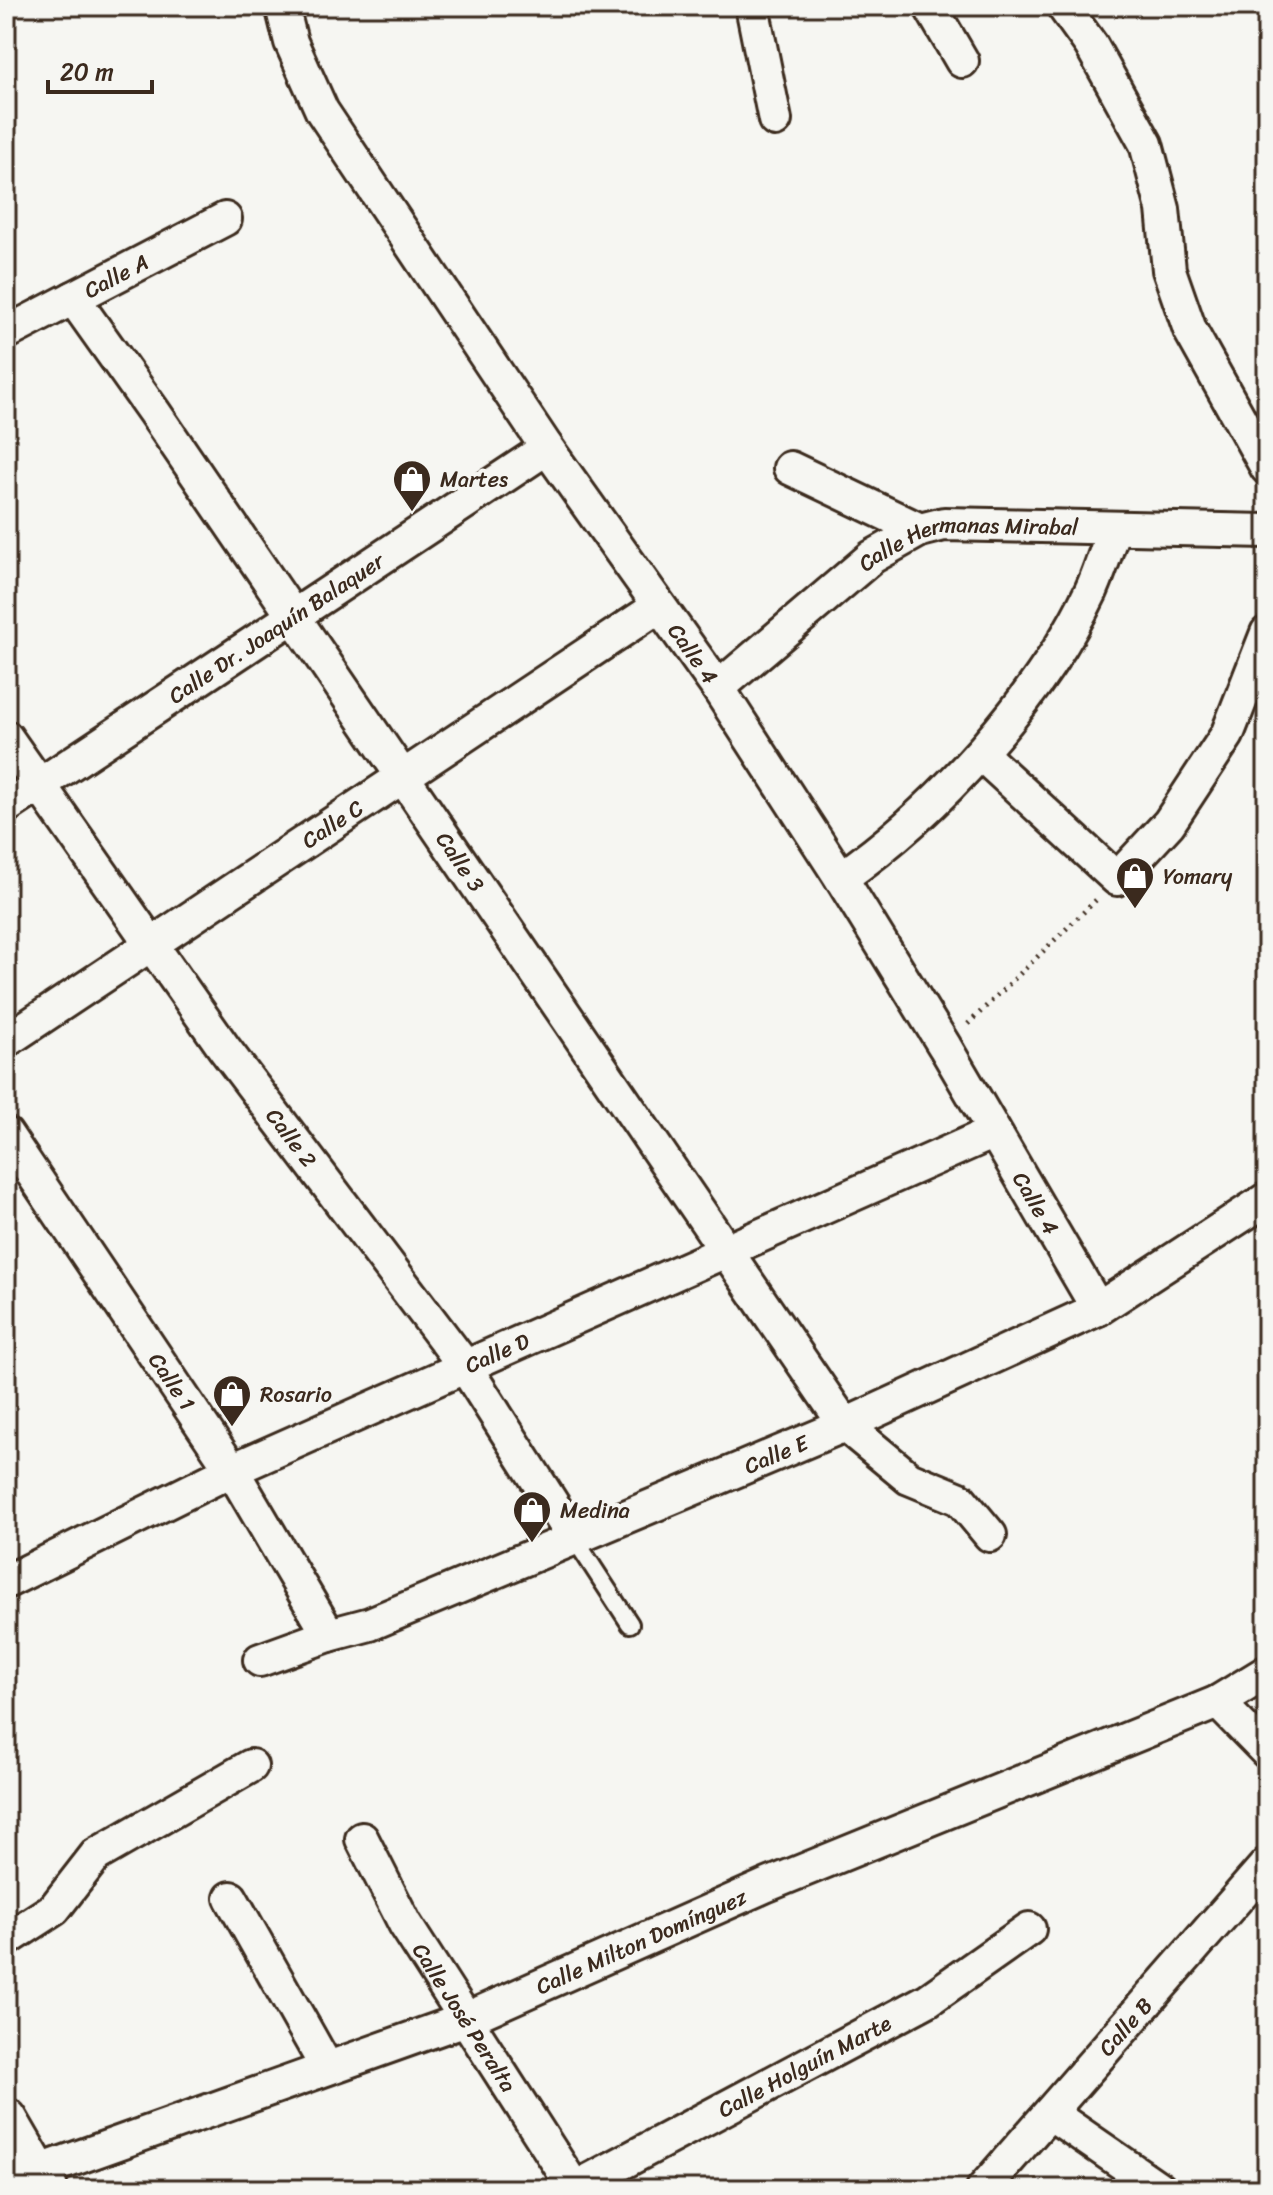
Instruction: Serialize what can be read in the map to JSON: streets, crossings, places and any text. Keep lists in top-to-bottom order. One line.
{"streets":{"street":["Calle A","Calle Hermanas Mirabal","Calle Dr. Joaquín Balaquer","Calle 4","Calle C","Calle 3","Calle 2","Calle D","Calle 1","Calle E","Calle Milton Domínguez","Calle José Peralta","Calle B","Calle Holguín Marte"]},"crossings":[["Calle A","Calle 3"],["Calle Hermanas Mirabal","Calle 4"],["Calle Dr. Joaquín Balaquer","Calle 4"],["Calle Dr. Joaquín Balaquer","Calle 3"],["Calle Dr. Joaquín Balaquer","Calle 2"],["Calle 4","Calle C"],["Calle 4","Calle D"],["Calle 4","Calle E"],["Calle C","Calle 3"],["Calle C","Calle 2"],["Calle 3","Calle D"],["Calle 3","Calle E"],["Calle 2","Calle D"],["Calle 2","Calle E"],["Calle D","Calle 1"],["Calle 1","Calle E"],["Calle Milton Domínguez","Calle José Peralta"],["Calle José Peralta","Calle Holguín Marte"]],"places":{"shop":["Martes","Yomary","Rosario","Medina"]},"scale_bar":"20 m"}
